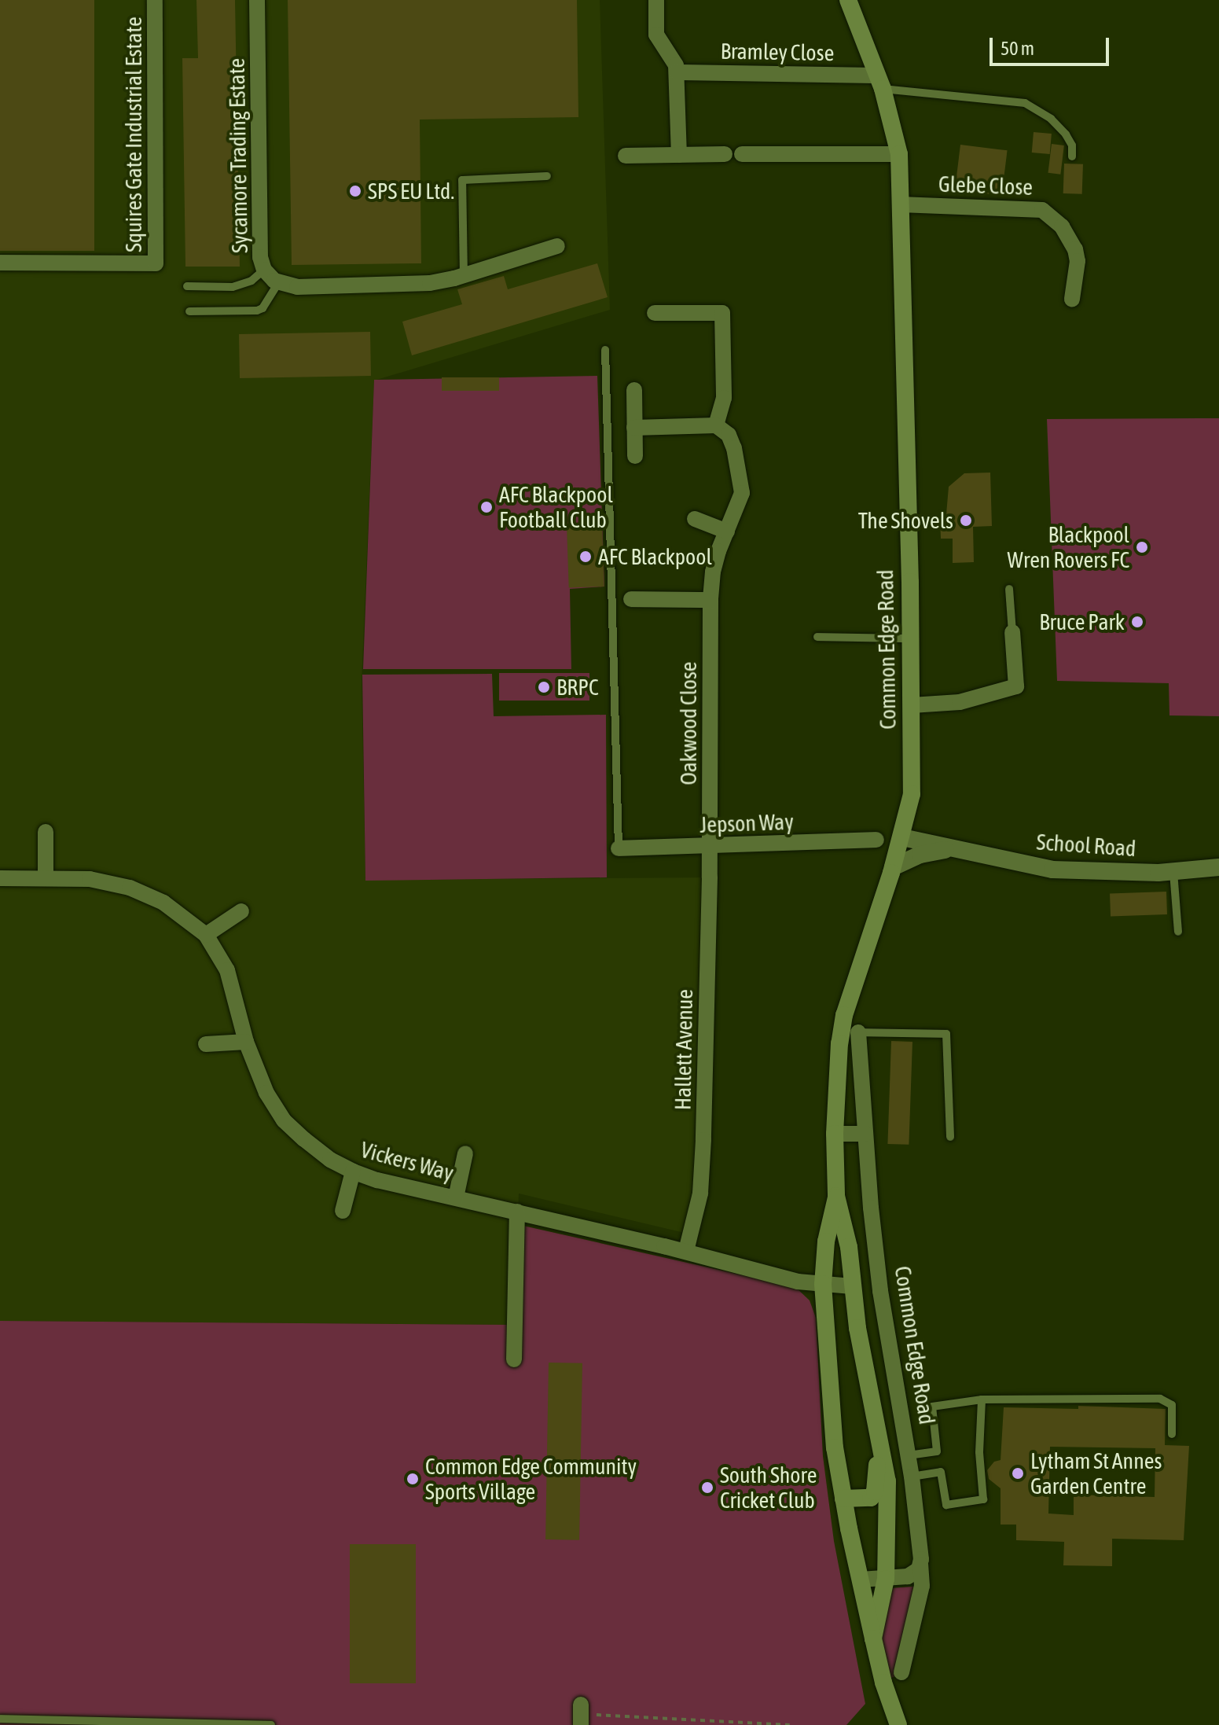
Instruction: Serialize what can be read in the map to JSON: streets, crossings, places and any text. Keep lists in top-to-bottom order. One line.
{"streets":{"main road":["Common Edge Road"],"street":["Bramley Close","Squires Gate Industrial Estate","Sycamore Trading Estate","Glebe Close","Oakwood Close","Jepson Way","School Road","Hallett Avenue","Vickers Way"]},"crossings":[["Bramley Close","Common Edge Road"],["Glebe Close","Common Edge Road"],["Common Edge Road","School Road"],["Common Edge Road","Vickers Way"],["Oakwood Close","Jepson Way"],["Oakwood Close","Hallett Avenue"],["Jepson Way","Hallett Avenue"],["Hallett Avenue","Vickers Way"]],"places":["SPS EU Ltd.","AFC Blackpool Football Club","The Shovels","Blackpool Wren Rovers FC","AFC Blackpool","Bruce Park","BRPC","Lytham St Annes Garden Centre","Common Edge Community Sports Village","South Shore Cricket Club"],"scale_bar":"50 m"}
